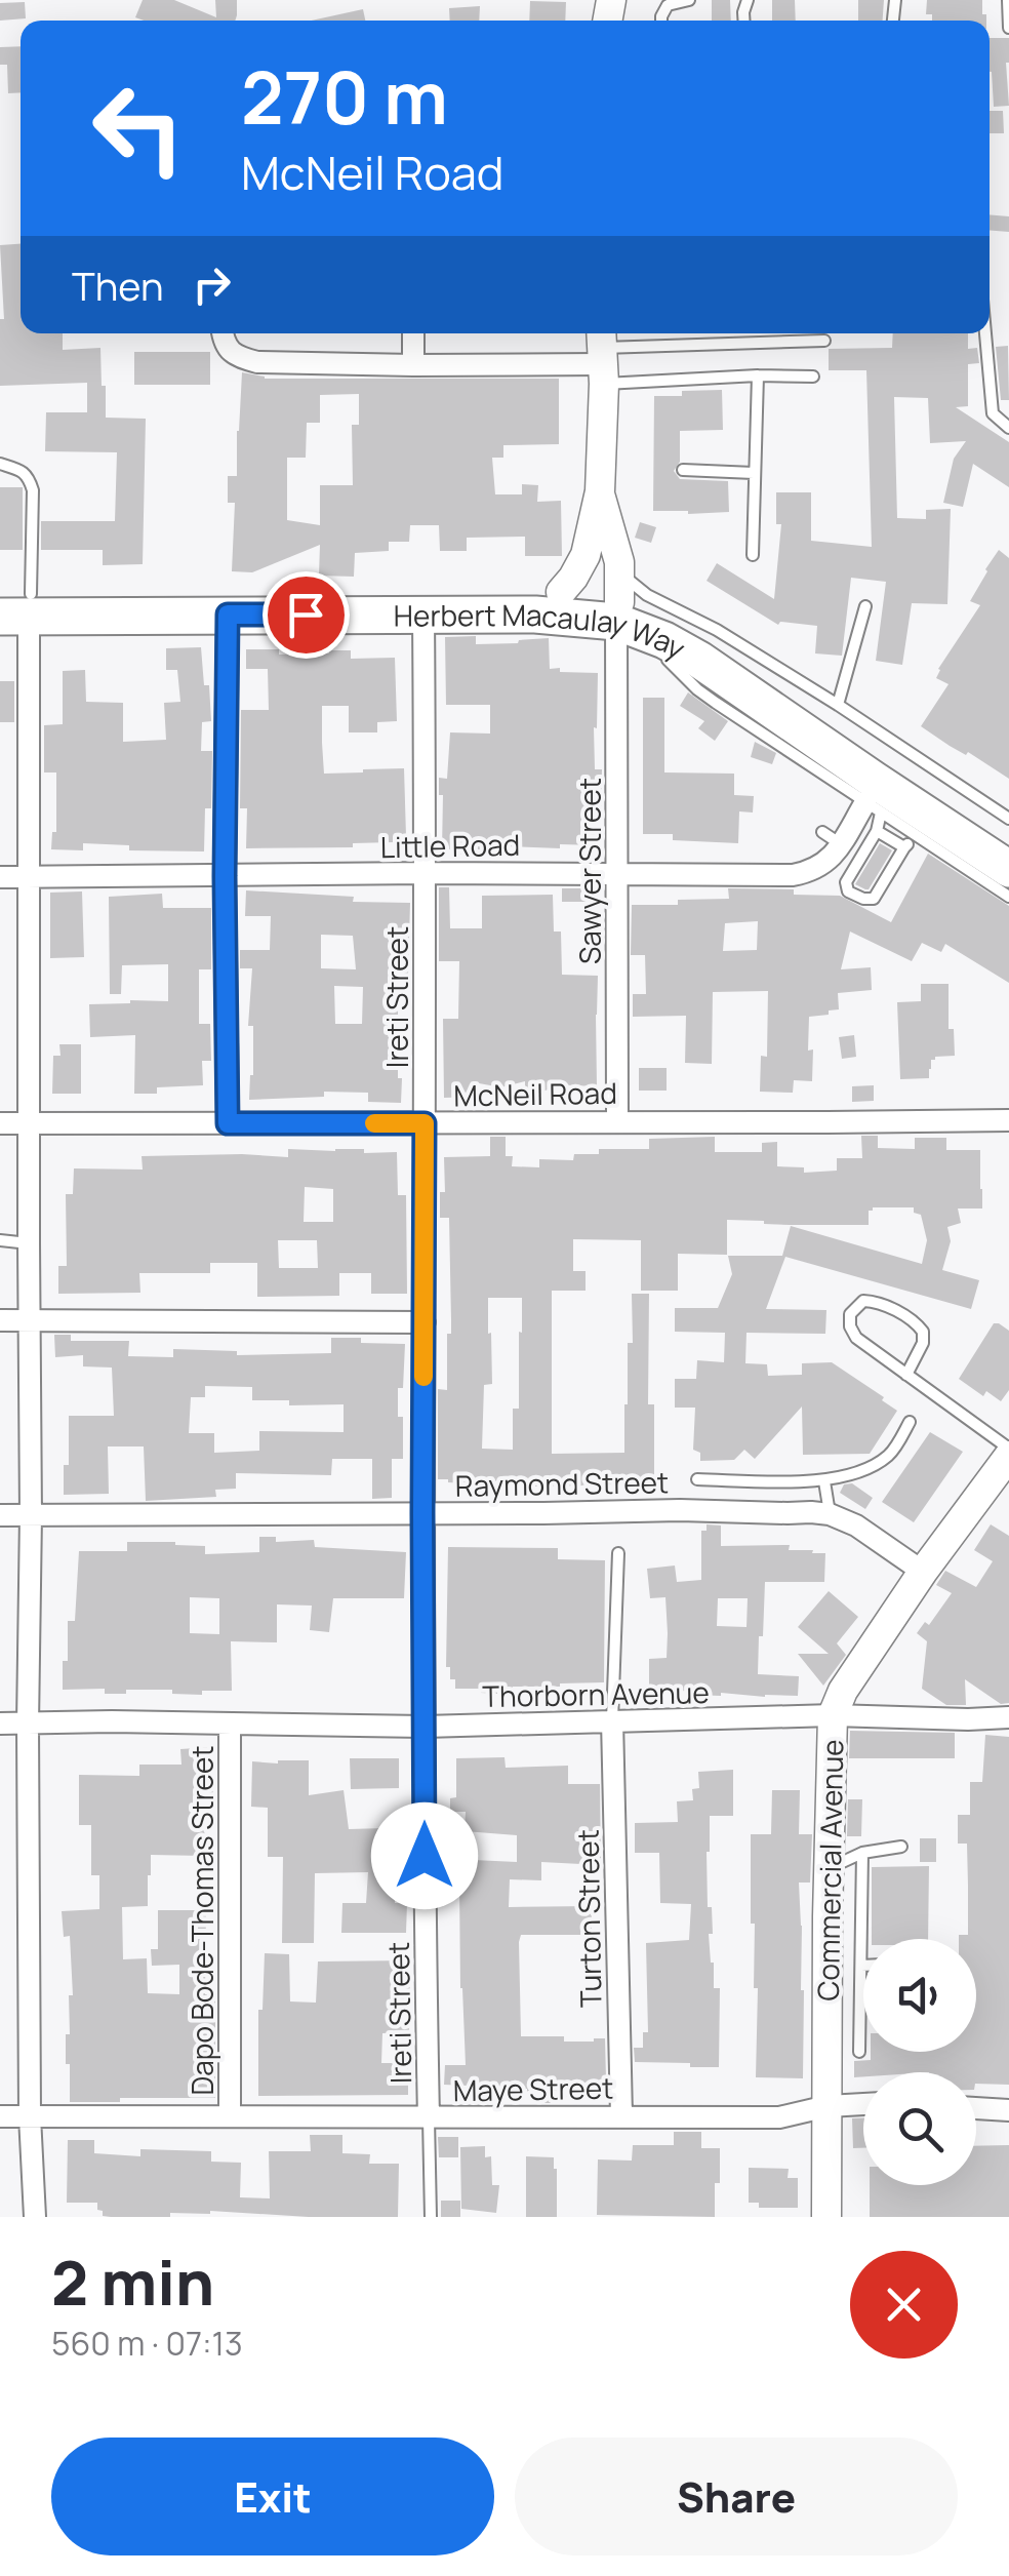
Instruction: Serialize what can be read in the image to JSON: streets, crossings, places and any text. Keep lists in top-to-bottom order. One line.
{"streets":{"highway":["Herbert Macaulay Way"],"street":["Little Road","Sawyer Street","Ireti Street","McNeil Road","Raymond Street","Thorborn Avenue","Commercial Avenue","Turton Street","Dapo Bode-Thomas Street","Maye Street"]},"crossings":[["Herbert Macaulay Way","Sawyer Street"],["Herbert Macaulay Way","Ireti Street"],["Little Road","Sawyer Street"],["Little Road","Ireti Street"],["Sawyer Street","McNeil Road"],["Ireti Street","McNeil Road"],["Ireti Street","Raymond Street"],["Ireti Street","Thorborn Avenue"],["Ireti Street","Maye Street"],["Raymond Street","Commercial Avenue"],["Thorborn Avenue","Commercial Avenue"],["Thorborn Avenue","Turton Street"],["Thorborn Avenue","Dapo Bode-Thomas Street"],["Commercial Avenue","Maye Street"],["Turton Street","Maye Street"],["Dapo Bode-Thomas Street","Maye Street"]],"page":{"turn":["270 m","McNeil Road"],"then":"Then","heading":["2 min","560 m · 07:13"],"buttons":["Exit","Share"]}}
